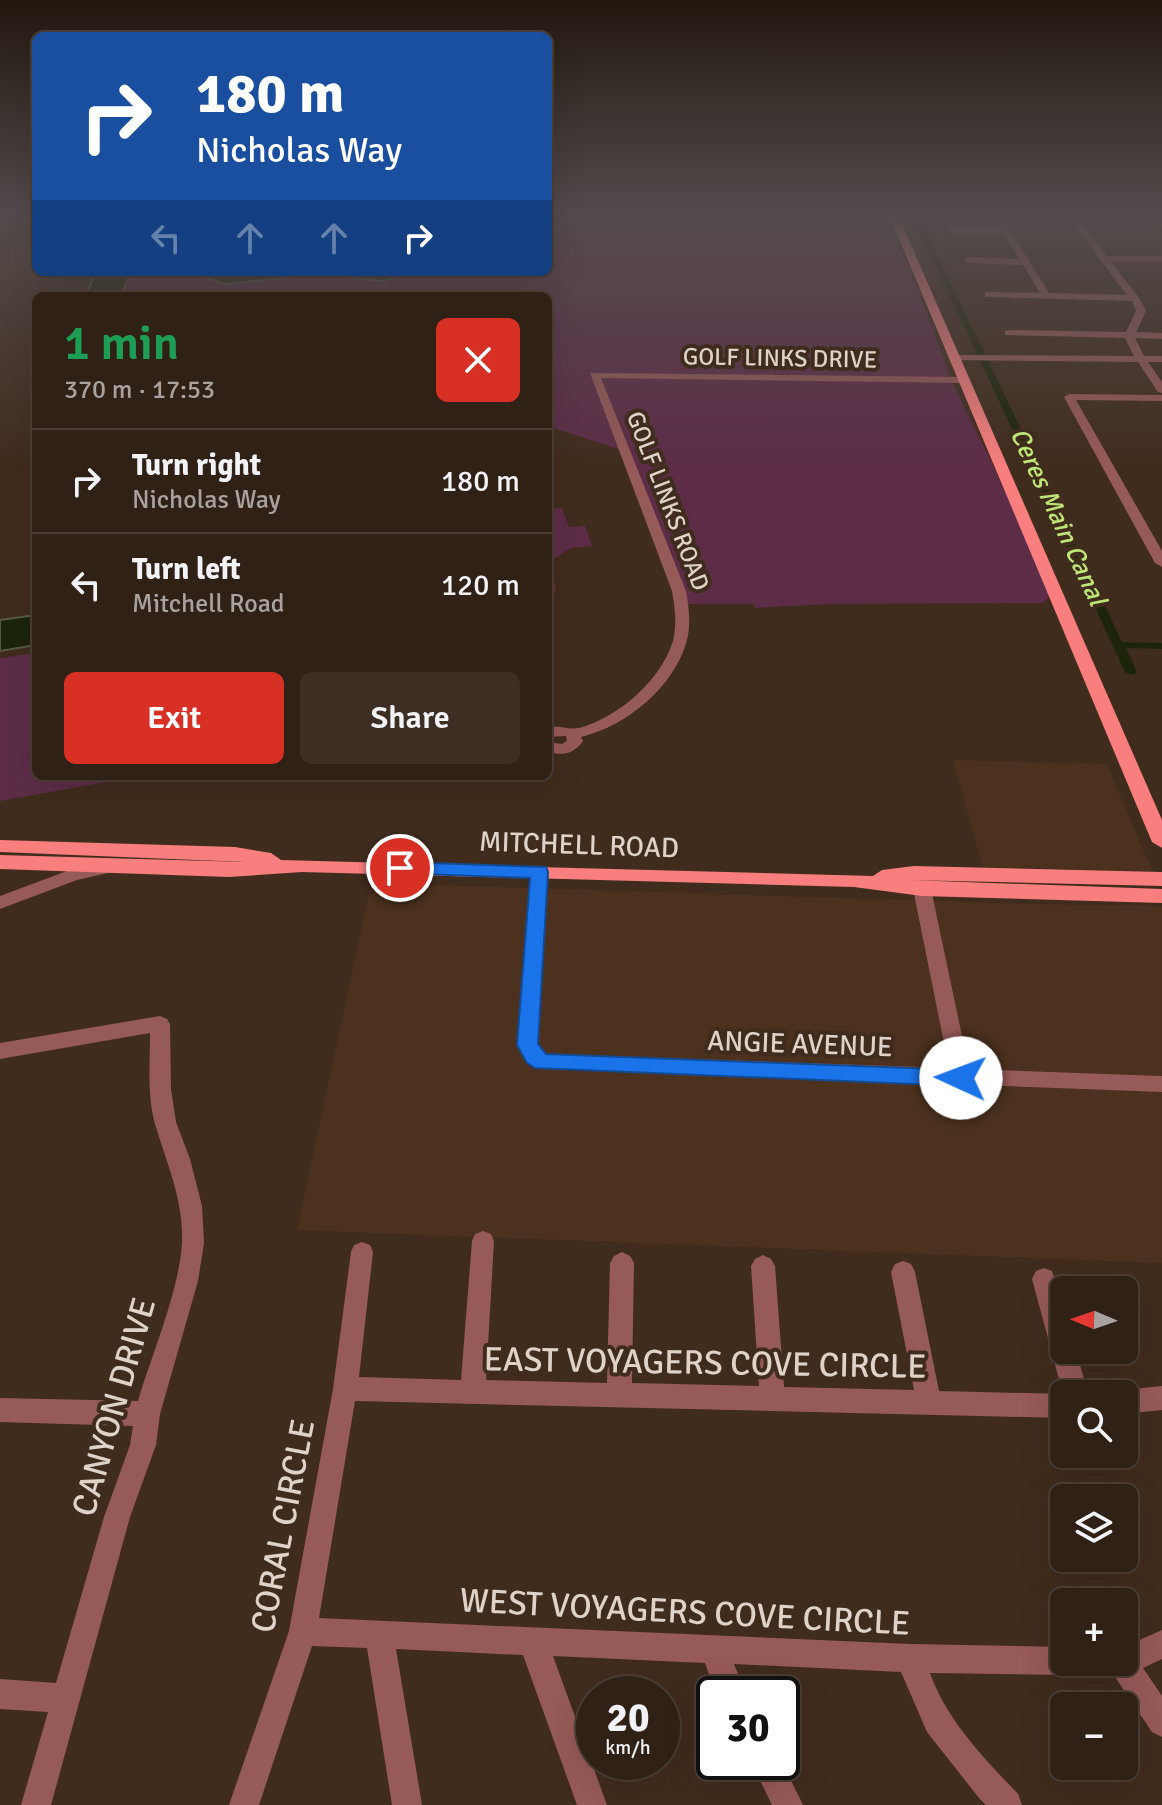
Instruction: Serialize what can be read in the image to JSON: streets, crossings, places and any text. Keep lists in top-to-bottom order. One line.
{"streets":{"main road":["MITCHELL ROAD"],"street":["GOLF LINKS DRIVE","GOLF LINKS ROAD","ANGIE AVENUE","EAST VOYAGERS COVE CIRCLE","CANYON DRIVE","CORAL CIRCLE","WEST VOYAGERS COVE CIRCLE"]},"crossings":[["GOLF LINKS DRIVE","GOLF LINKS ROAD"],["MITCHELL ROAD","ANGIE AVENUE"],["EAST VOYAGERS COVE CIRCLE","CORAL CIRCLE"],["CORAL CIRCLE","WEST VOYAGERS COVE CIRCLE"]],"water":["Ceres Main Canal"],"north":"left","page":{"turn":["180 m","Nicholas Way"],"heading":["1 min","370 m · 17:53"],"list":[{"name":"Turn right","note":"Nicholas Way","value":"180 m"},{"name":"Turn left","note":"Mitchell Road","value":"120 m"}],"buttons":["Exit","Share"],"map_buttons":["+","−"],"speed":"20 km/h","limit":"30"}}
